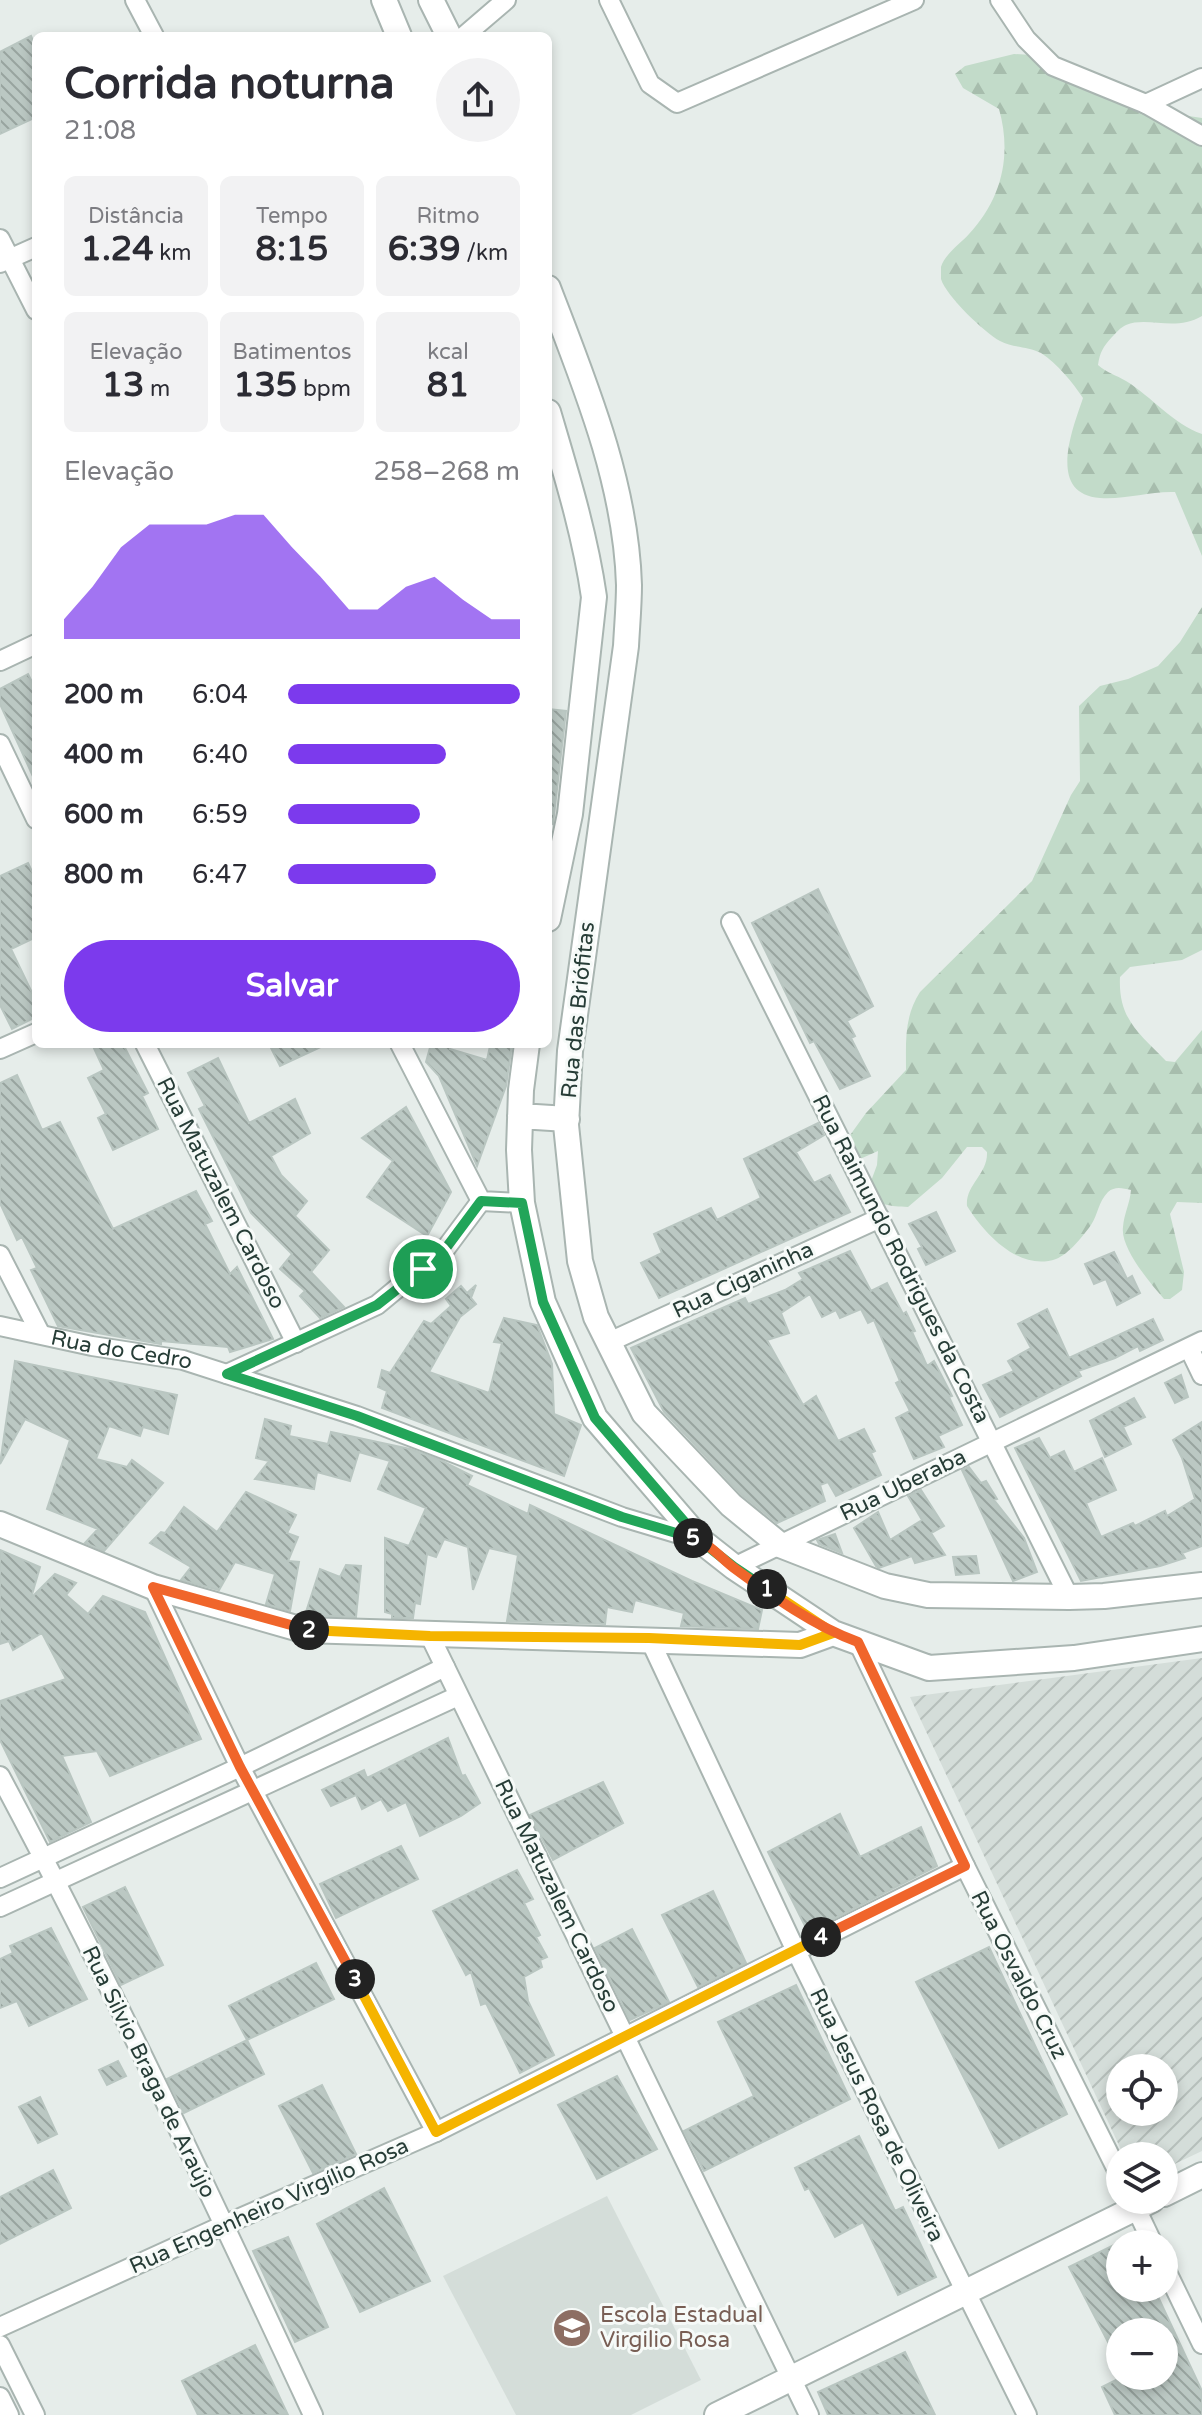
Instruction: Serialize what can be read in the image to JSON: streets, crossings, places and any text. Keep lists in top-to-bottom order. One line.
{"streets":{"street":["Rua das Briófitas","Rua Matuzalem Cardoso","Rua Raimundo Rodrigues da Costa","Rua Ciganinha","Rua do Cedro","Rua Uberaba","Rua Osvaldo Cruz","Rua Silvio Braga de Araújo","Rua Jesus Rosa de Oliveira","Rua Engenheiro Virgílio Rosa"]},"crossings":[["Rua das Briófitas","Rua Raimundo Rodrigues da Costa"],["Rua das Briófitas","Rua Ciganinha"],["Rua das Briófitas","Rua Uberaba"],["Rua Matuzalem Cardoso","Rua Engenheiro Virgílio Rosa"],["Rua Raimundo Rodrigues da Costa","Rua Ciganinha"],["Rua Raimundo Rodrigues da Costa","Rua Uberaba"],["Rua do Cedro","Rua Uberaba"],["Rua do Cedro","Rua Osvaldo Cruz"],["Rua Osvaldo Cruz","Rua Engenheiro Virgílio Rosa"],["Rua Silvio Braga de Araújo","Rua Engenheiro Virgílio Rosa"],["Rua Jesus Rosa de Oliveira","Rua Engenheiro Virgílio Rosa"]],"places":{"school or university":["Escola Estadual Virgilio Rosa"]},"page":{"heading":["Corrida noturna","21:08"],"stats":[["Distância","1.24 km"],["Tempo","8:15"],["Ritmo","6:39 /km"],["Elevação","13 m"],["Batimentos","135 bpm"],["kcal","81"]],"chart":["Elevação","258–268 m"],"list":[{"name":"200 m","note":"6:04"},{"name":"400 m","note":"6:40"},{"name":"600 m","note":"6:59"},{"name":"800 m","note":"6:47"}],"buttons":"Salvar","pins":["5","1","2","4","3"],"map_buttons":["+","−"]}}
